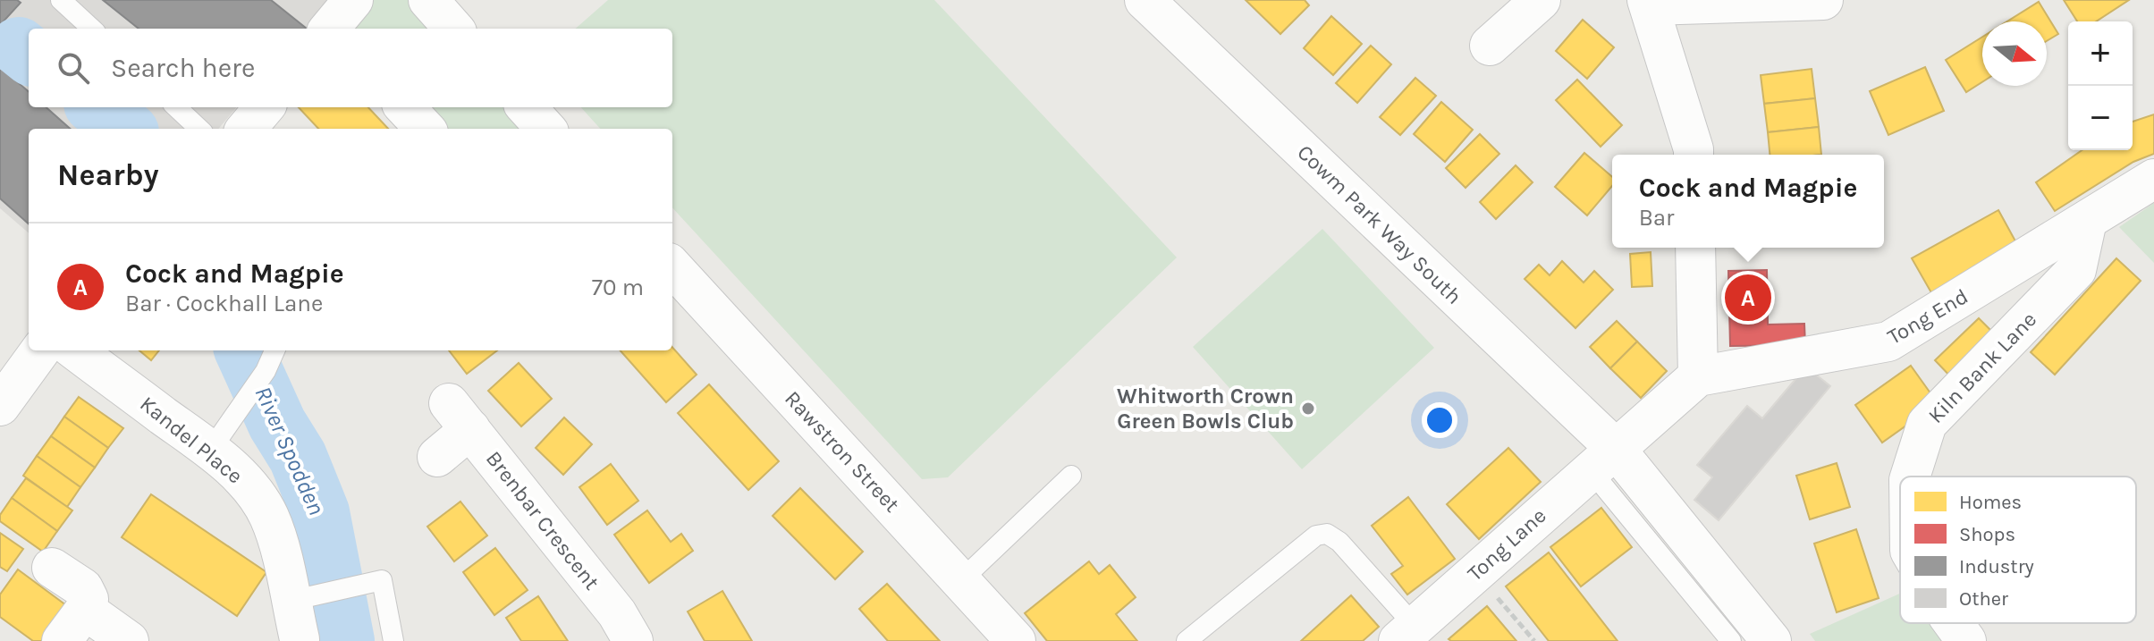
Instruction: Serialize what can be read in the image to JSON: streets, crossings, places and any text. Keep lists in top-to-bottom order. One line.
{"streets":{"street":["Cowm Park Way South","Tong End","Kiln Bank Lane","Kandel Place","Rawstron Street","Brenbar Crescent","Tong Lane"]},"crossings":[["Cowm Park Way South","Tong Lane"],["Tong End","Kiln Bank Lane"]],"water":["River Spodden"],"places":["Whitworth Crown Green Bowls Club"],"legend":["Homes","Shops","Industry","Other"],"north":"right","page":{"map_buttons":["+","−"],"search":"Search here","heading":"Nearby","popup":["Cock and Magpie","Bar"],"list":[{"mark":"A","name":"Cock and Magpie","note":"Bar · Cockhall Lane","value":"70 m"}],"pins":"A"}}
